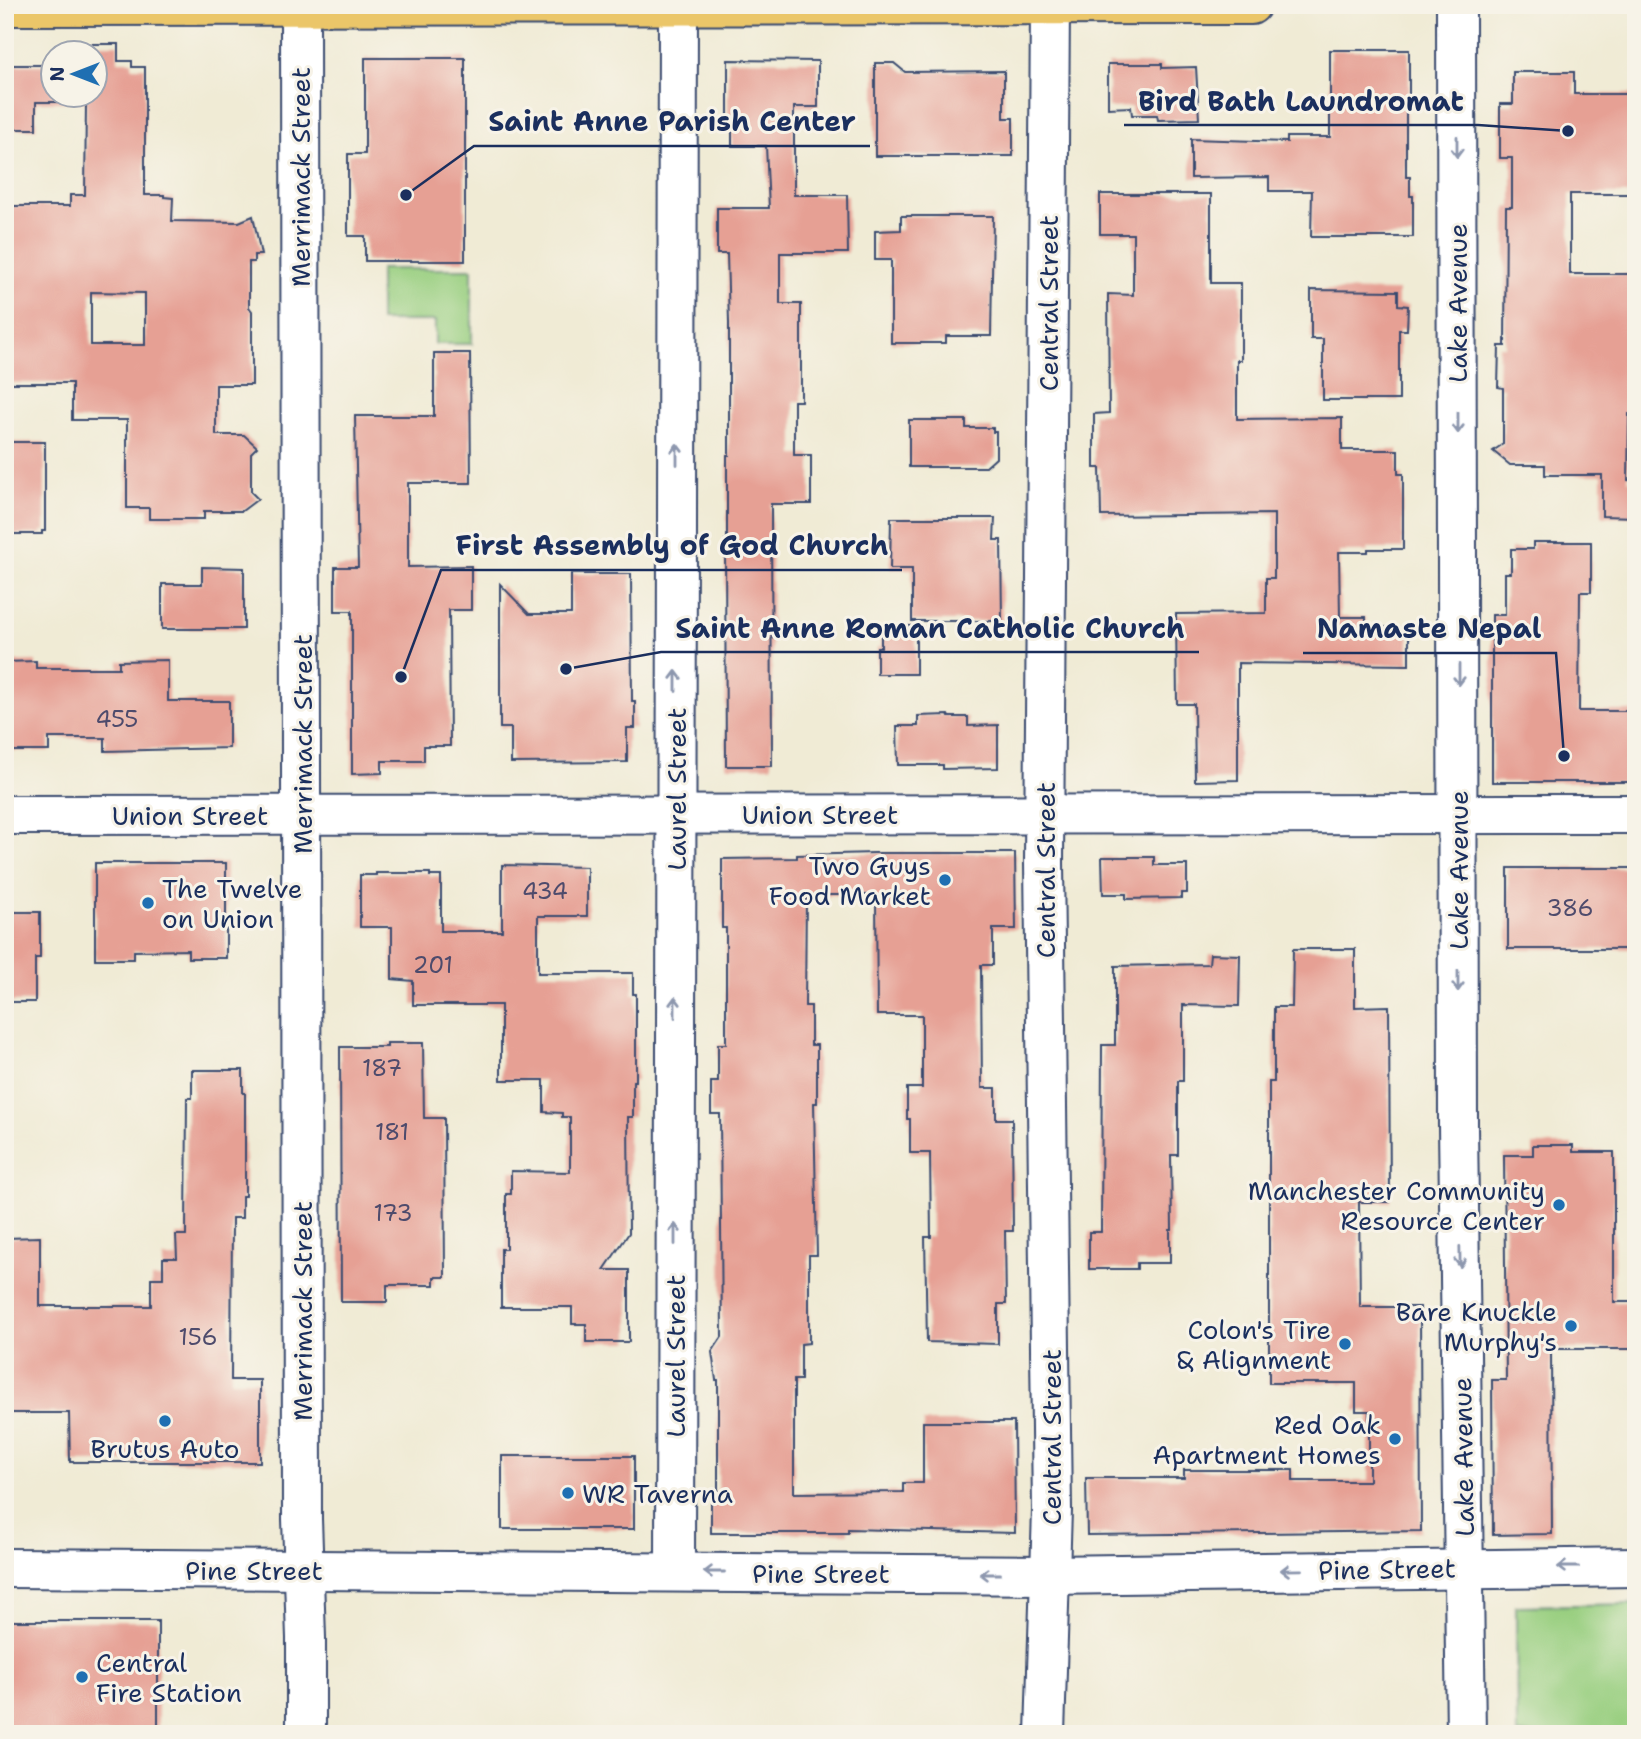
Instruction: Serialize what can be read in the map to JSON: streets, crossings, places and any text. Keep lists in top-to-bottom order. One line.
{"streets":{"street":["Merrimack Street","Central Street","Lake Avenue","Laurel Street","Union Street","Pine Street"]},"crossings":[["Merrimack Street","Union Street"],["Merrimack Street","Pine Street"],["Central Street","Union Street"],["Central Street","Pine Street"],["Lake Avenue","Union Street"],["Lake Avenue","Pine Street"],["Laurel Street","Union Street"],["Laurel Street","Pine Street"]],"one_way":["Lake Avenue","Laurel Street","Pine Street"],"places":["Bird Bath Laundromat","Saint Anne Parish Center","Saint Anne Roman Catholic Church","First Assembly of God Church","Namaste Nepal","Two Guys Food Market","The Twelve on Union","Manchester Community Resource Center","Bare Knuckle Murphy's","Colon's Tire & Alignment","Brutus Auto","Red Oak Apartment Homes","WR Taverna","Central Fire Station"],"house_numbers":["455","434","386","201","187","181","173","156"],"north":"left"}
